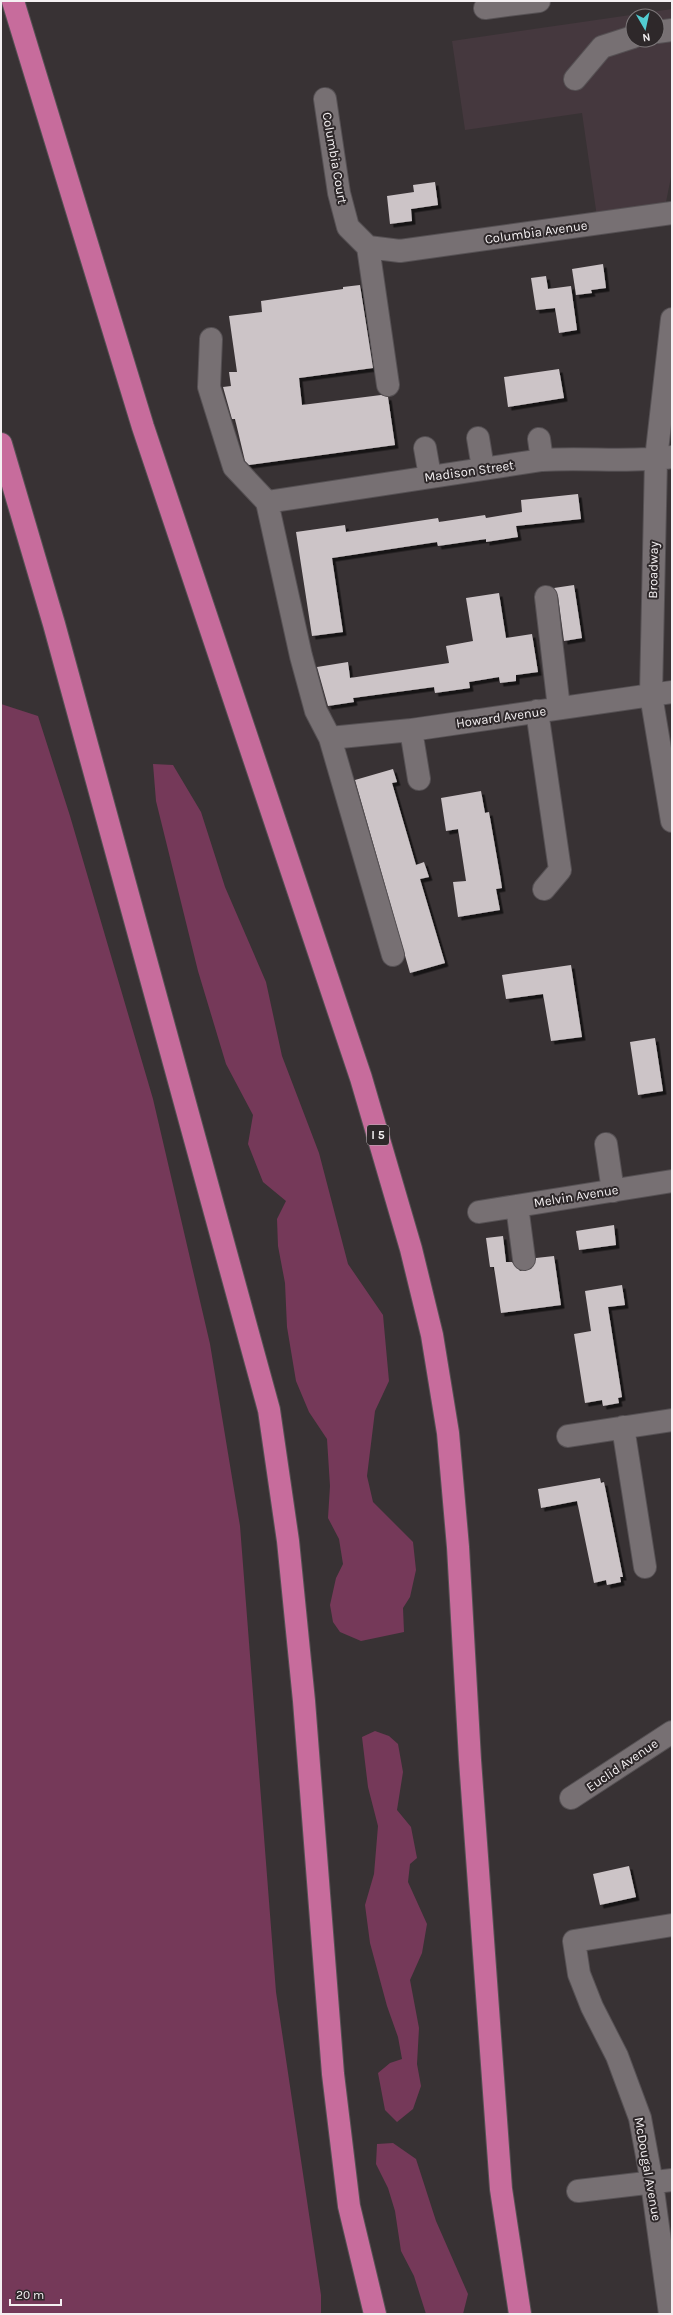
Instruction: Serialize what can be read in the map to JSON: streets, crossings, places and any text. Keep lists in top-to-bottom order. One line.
{"streets":{"highway":["I 5"],"street":["Columbia Court","Columbia Avenue","Madison Street","Broadway","Howard Avenue","Melvin Avenue","Euclid Avenue","McDougal Avenue"]},"crossings":[["Columbia Court","Columbia Avenue"],["Madison Street","Broadway"],["Broadway","Howard Avenue"]],"scale_bar":"20 m","north":"bottom"}
